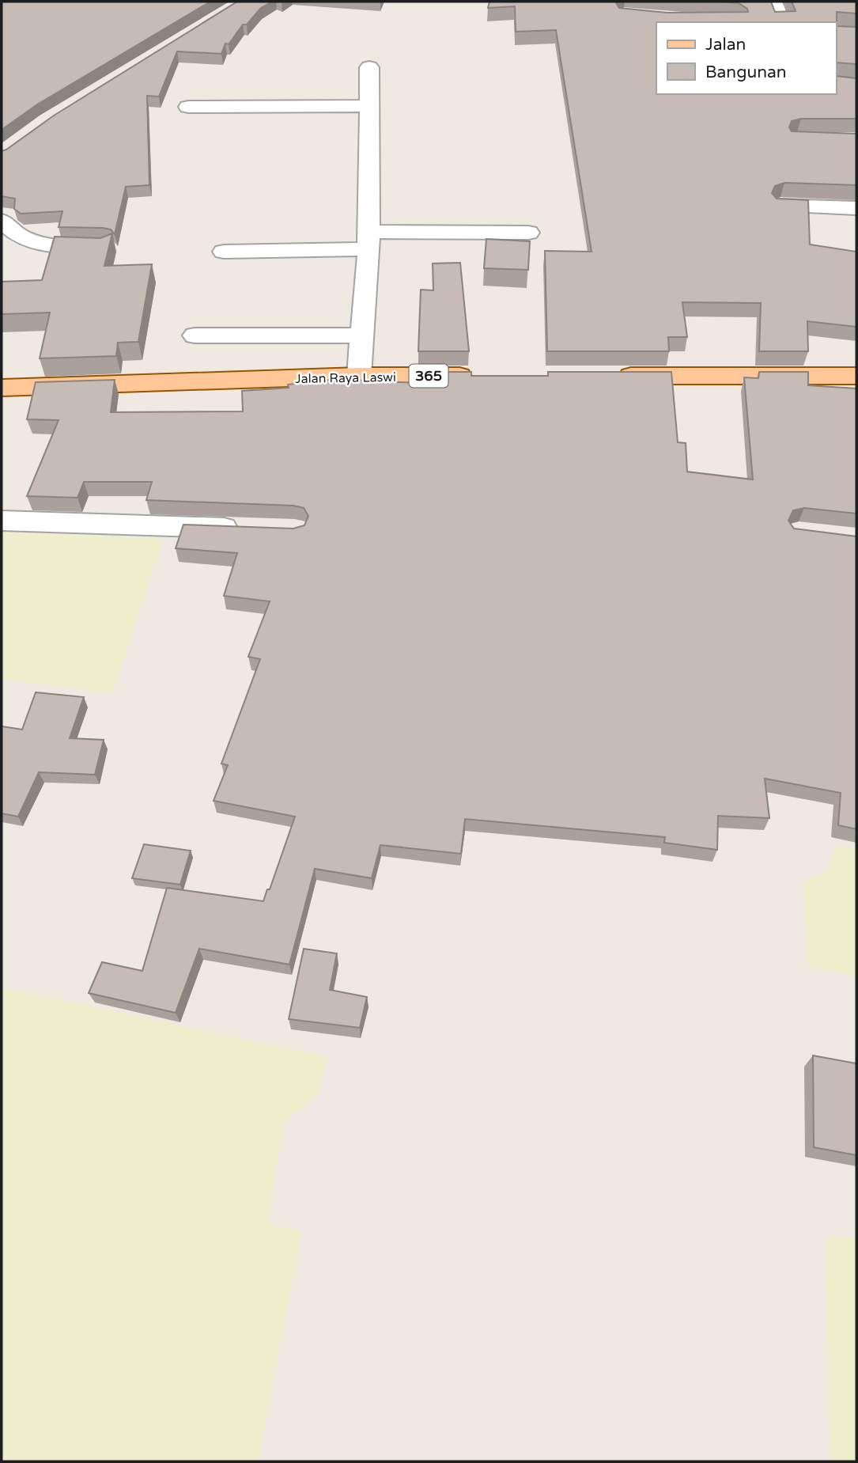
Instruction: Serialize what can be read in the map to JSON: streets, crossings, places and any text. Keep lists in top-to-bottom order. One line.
{"streets":{"main road":["365","Jalan Raya Laswi"]},"legend":["Jalan","Bangunan"]}
